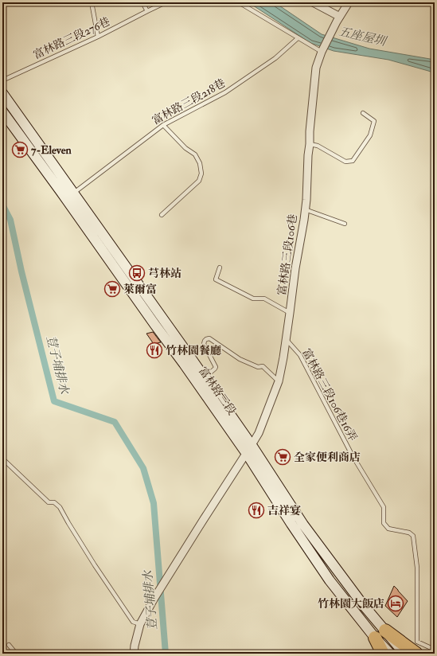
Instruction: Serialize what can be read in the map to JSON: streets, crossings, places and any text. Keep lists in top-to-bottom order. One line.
{"streets":{"main road":["富林路三段"],"street":["富林路三段106巷"],"lane":["富林路三段276巷","富林路三段218巷","富林路三段106巷16弄"]},"crossings":[["富林路三段218巷","富林路三段"],["富林路三段106巷","富林路三段"],["富林路三段106巷","富林路三段106巷16弄"]],"water":["五座屋圳","荳子埔排水"],"places":{"supermarket":["7-Eleven","萊爾富","全家便利商店"],"bus stop":["芎林站"],"restaurant":["竹林園餐廳","吉祥宴"],"hotel":["竹林園大飯店"]}}
